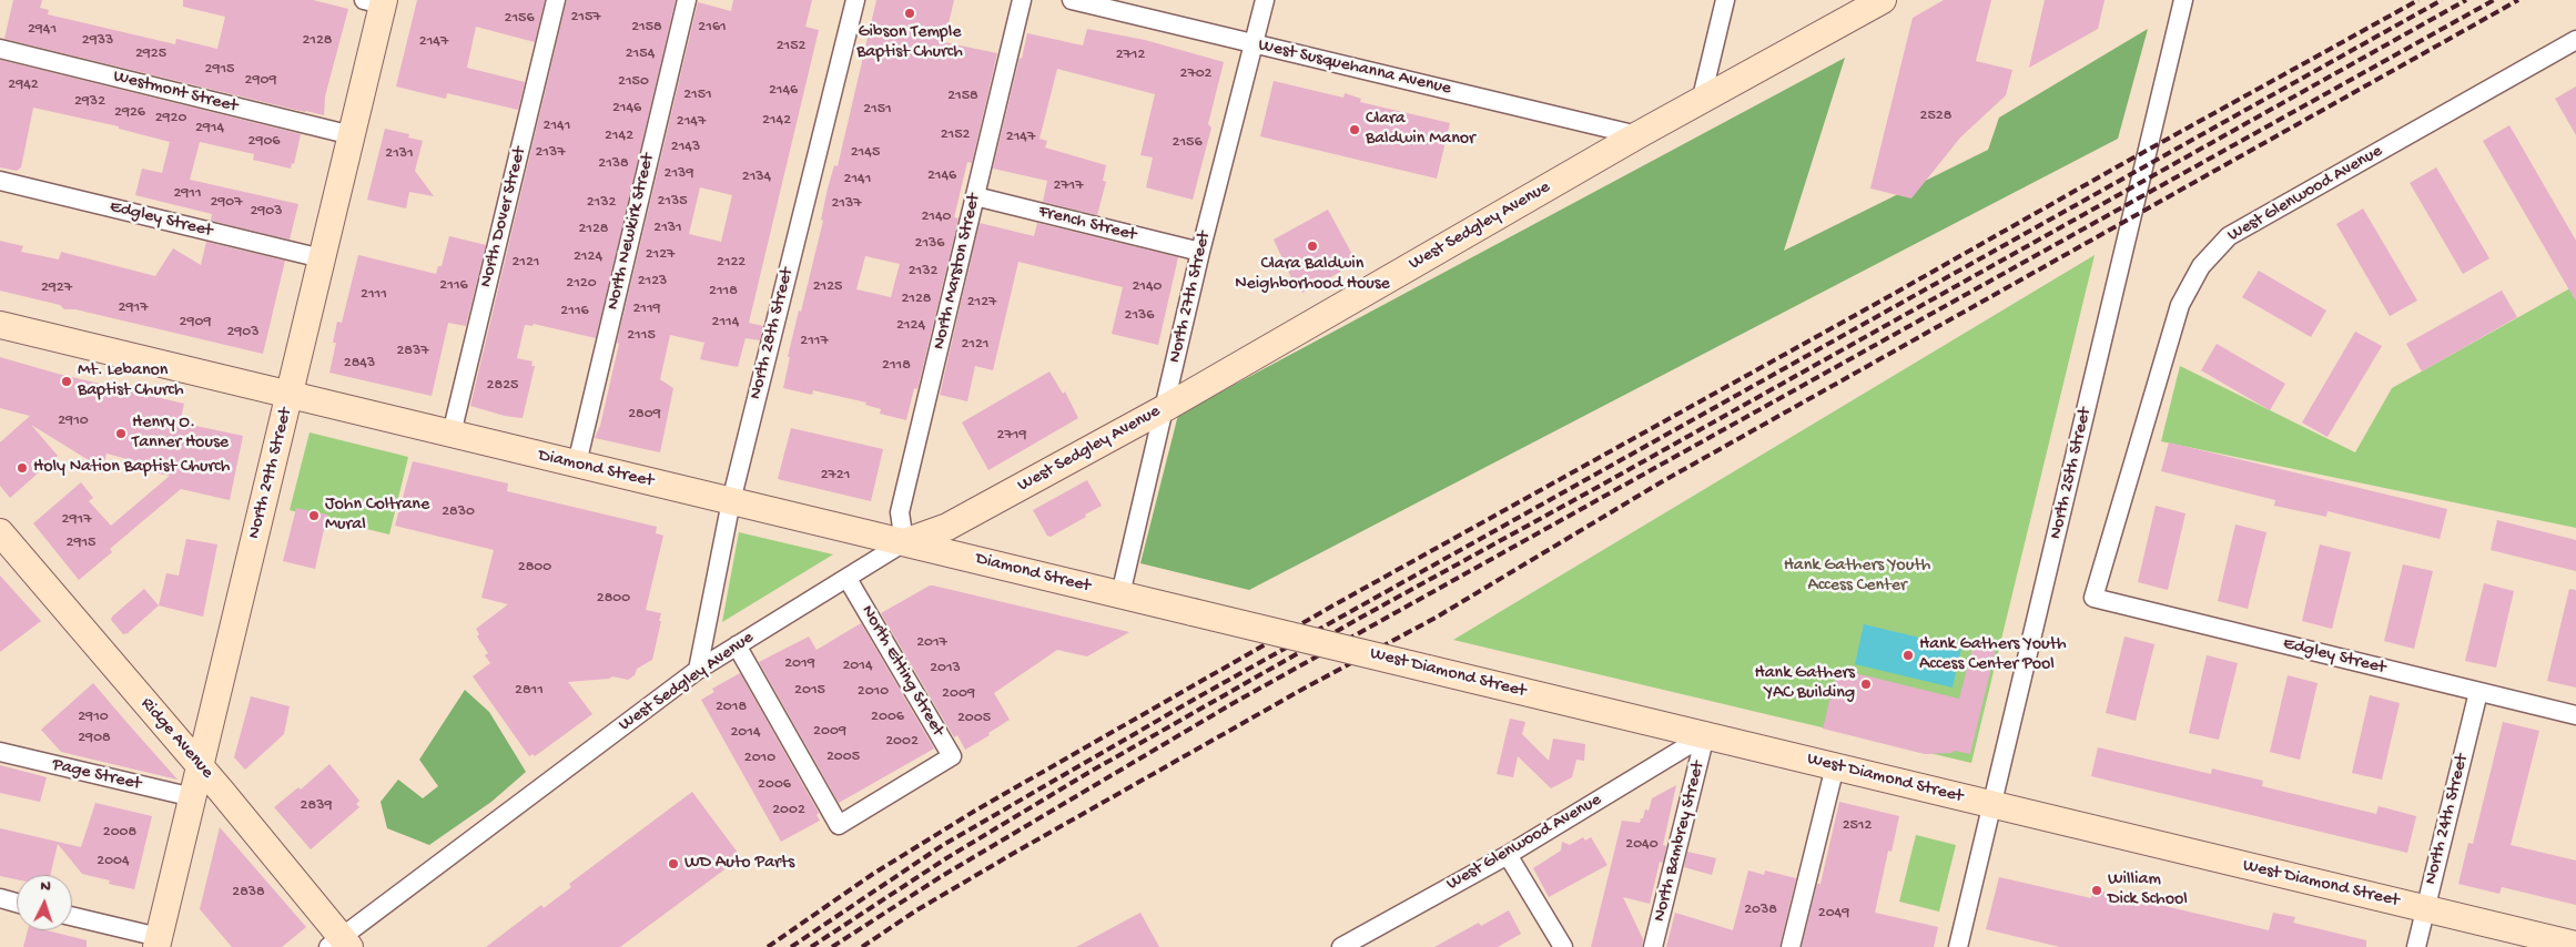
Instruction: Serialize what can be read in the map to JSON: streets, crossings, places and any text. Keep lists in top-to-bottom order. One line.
{"streets":{"main road":["West Sedgley Avenue","Diamond Street","North 29th Street","West Diamond Street","Ridge Avenue"],"street":["West Susquehanna Avenue","Westmont Street","West Glenwood Avenue","North Dover Street","Edgley Street","French Street","North Newkirk Street","North Marston Street","North 27th Street","North 28th Street","North 25th Street","North Etting Street","Page Street","North 24th Street","North Bambrey Street"]},"crossings":[["West Susquehanna Avenue","West Sedgley Avenue"],["West Susquehanna Avenue","North 27th Street"],["Westmont Street","North 29th Street"],["West Glenwood Avenue","Edgley Street"],["West Glenwood Avenue","West Diamond Street"],["West Glenwood Avenue","North Bambrey Street"],["North Dover Street","Diamond Street"],["Edgley Street","North 29th Street"],["Edgley Street","North 24th Street"],["French Street","North Marston Street"],["French Street","North 27th Street"],["West Sedgley Avenue","North Marston Street"],["West Sedgley Avenue","North 27th Street"],["West Sedgley Avenue","North 28th Street"],["West Sedgley Avenue","Diamond Street"],["West Sedgley Avenue","North Etting Street"],["West Sedgley Avenue","Ridge Avenue"],["North Newkirk Street","Diamond Street"],["North Marston Street","Diamond Street"],["North 27th Street","Diamond Street"],["North 28th Street","Diamond Street"],["Diamond Street","North 29th Street"],["Diamond Street","West Diamond Street"],["North 29th Street","Ridge Avenue"],["North 29th Street","Page Street"],["North 25th Street","West Diamond Street"],["West Diamond Street","North 24th Street"],["West Diamond Street","North Bambrey Street"]],"parks":["Hank Gathers Youth Access Center"],"places":["Gibson Temple Baptist Church","Clara Baldwin Manor","Clara Baldwin Neighborhood House","Mt. Lebanon Baptist Church","Henry O. Tanner House","Holy Nation Baptist Church","John Coltrane Mural","Hank Gathers Youth Access Center Pool","Hank Gathers YAC Building","WD Auto Parts","William Dick School"],"house_numbers":["2157","2156","2158","2161","2941","2933","2128","2147","2152","2925","2154","2712","2915","2702","2909","2150","2942","2146","2151","2158","2932","2146","2151","2926","2528","2920","2142","2147","2141","2914","2152","2142","2147","2906","2156","2143","2137","2145","2131","2138","2139","2146","2134","2141","2717","2911","2135","2907","2132","2137","2903","2140","2131","2128","2136","2127","2124","2121","2122","2132","2123","2120","2116","2125","2140","2927","2118","2111","2128","2127","2917","2119","2116","2136","2909","2114","2124","2903","2115","2117","2121","2837","2843","2118","2825","2809","2910","2719","2721","2830","2917","2915","2800","2800","2017","2019","2014","2013","2811","2015","2010","2009","2018","2910","2006","2005","2009","2014","2908","2002","2005","2010","2006","2839","2002","2512","2008","2040","2004","2838","2038","2049"],"north":"top"}
